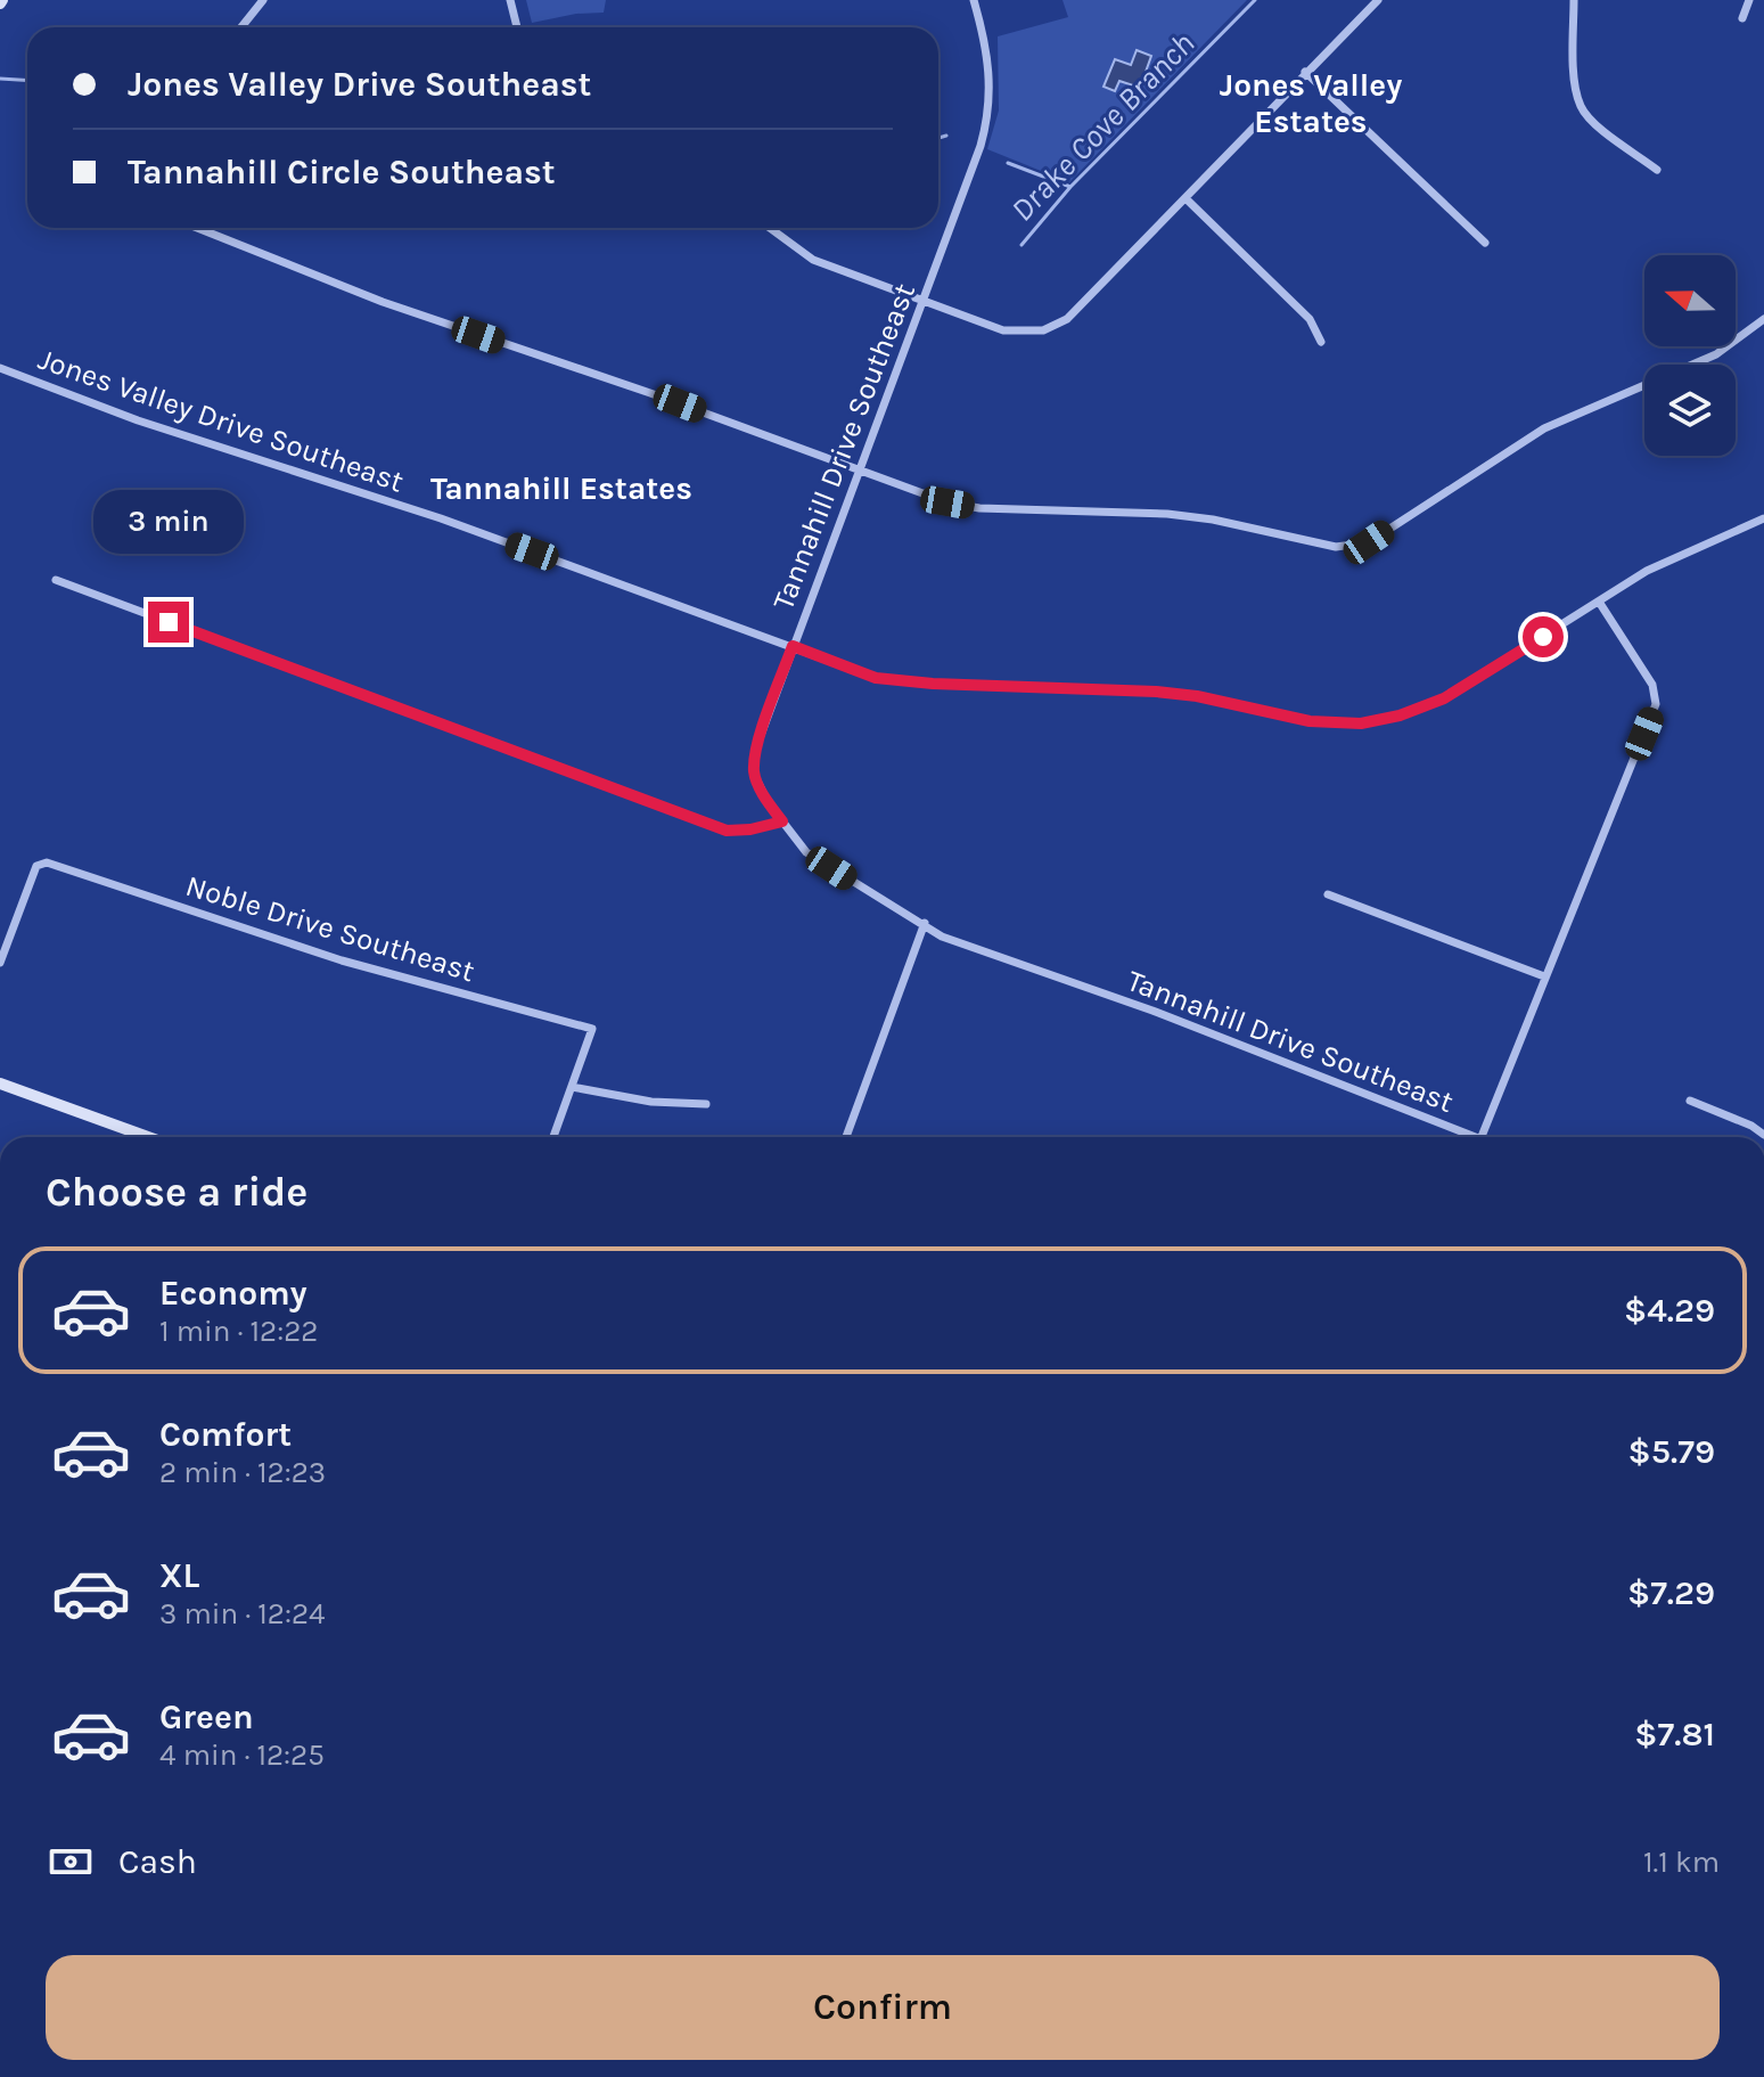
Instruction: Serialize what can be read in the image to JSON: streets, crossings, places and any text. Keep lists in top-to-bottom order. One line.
{"streets":{"street":["Jones Valley Drive Southeast","Tannahill Drive Southeast","Noble Drive Southeast"]},"crossings":[["Jones Valley Drive Southeast","Tannahill Drive Southeast"]],"districts":["Jones Valley Estates","Tannahill Estates"],"water":["Drake Cove Branch"],"north":"left","page":{"banner":["Jones Valley Drive Southeast","Tannahill Circle Southeast"],"bubble":"3 min","heading":"Choose a ride","list":[{"name":"Economy","note":"1 min · 12:22","value":"$4.29"},{"name":"Comfort","note":"2 min · 12:23","value":"$5.79"},{"name":"XL","note":"3 min · 12:24","value":"$7.29"},{"name":"Green","note":"4 min · 12:25","value":"$7.81"}],"pay":["Cash","1.1 km"],"buttons":"Confirm"}}
